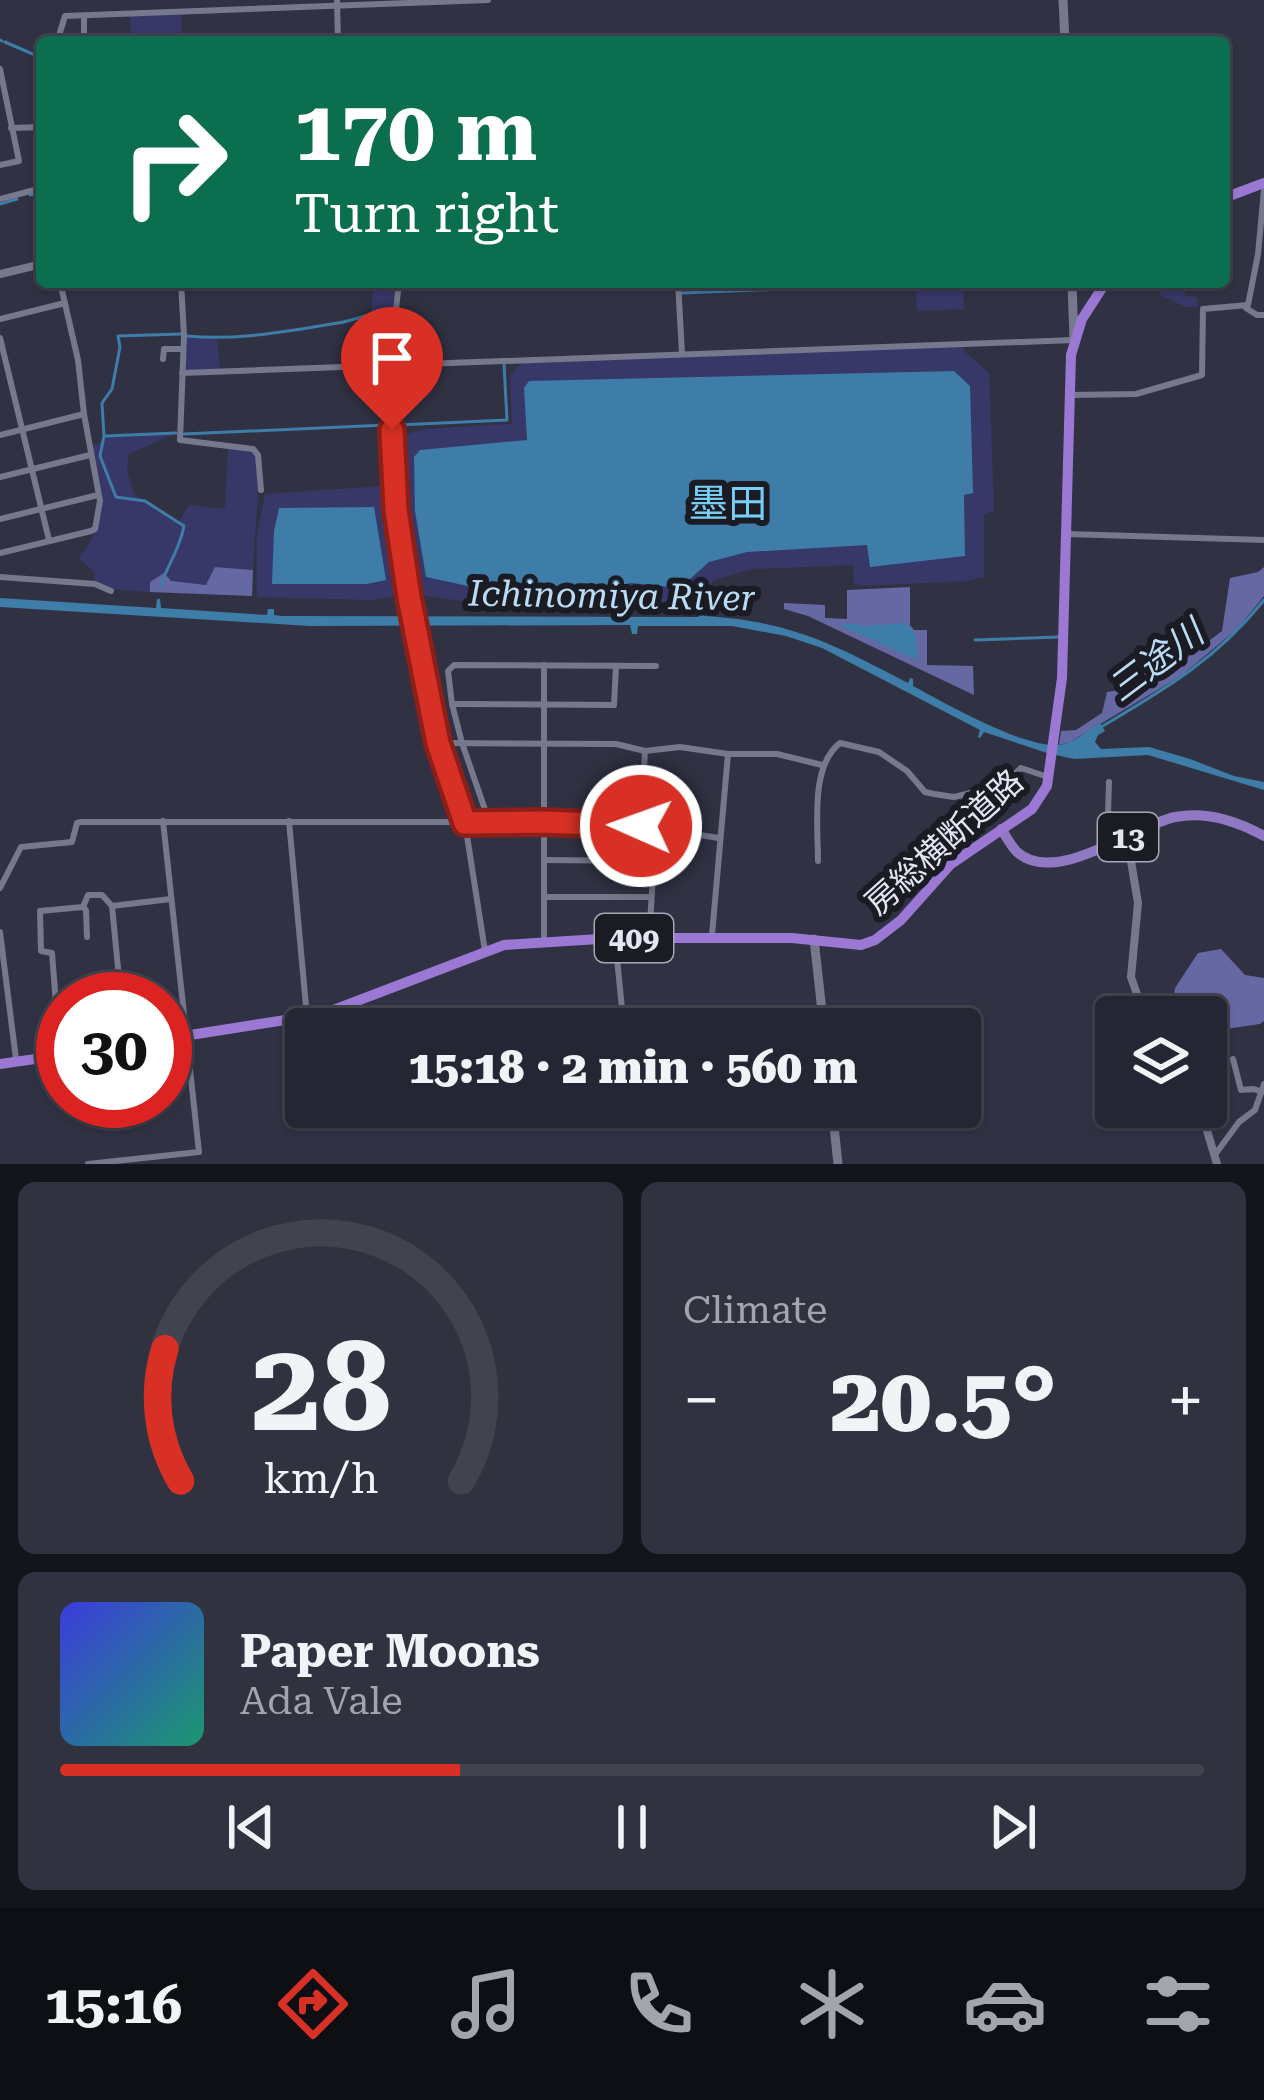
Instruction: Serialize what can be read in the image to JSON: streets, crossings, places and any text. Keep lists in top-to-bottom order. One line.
{"streets":{"highway":["房総横断道路","409"],"main road":["13"]},"crossings":[["13","房総横断道路"]],"districts":["墨田"],"water":["Ichinomiya River","三途川"],"page":{"turn":["170 m","Turn right"],"limit":"30","trip":"15:18 · 2 min · 560 m","tile":"Climate","heat":["−","20.5°","+"],"song":["Paper Moons","Ada Vale"],"tabs":"15:16","gauge":["28","km/h"]}}
